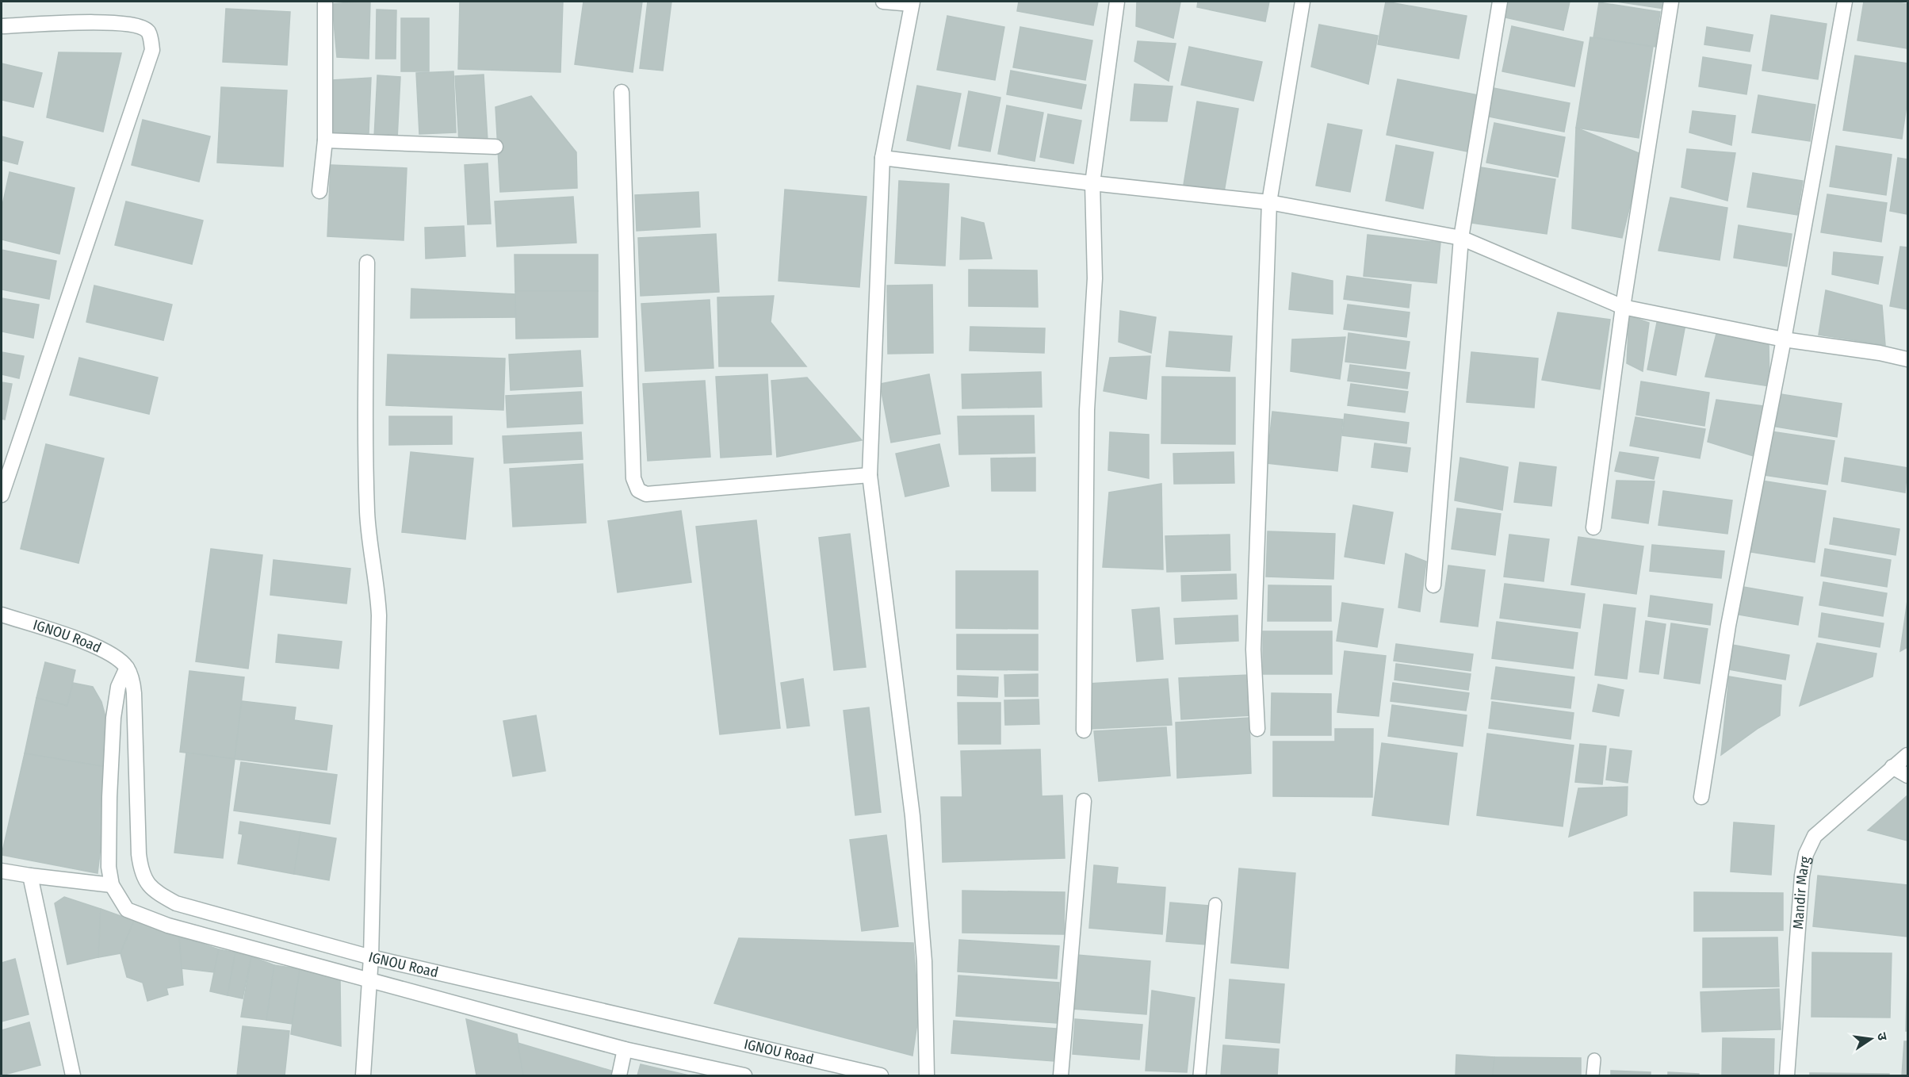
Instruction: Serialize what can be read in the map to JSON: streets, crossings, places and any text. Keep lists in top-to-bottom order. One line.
{"streets":{"street":["IGNOU Road","Mandir Marg"]},"north":"right"}
